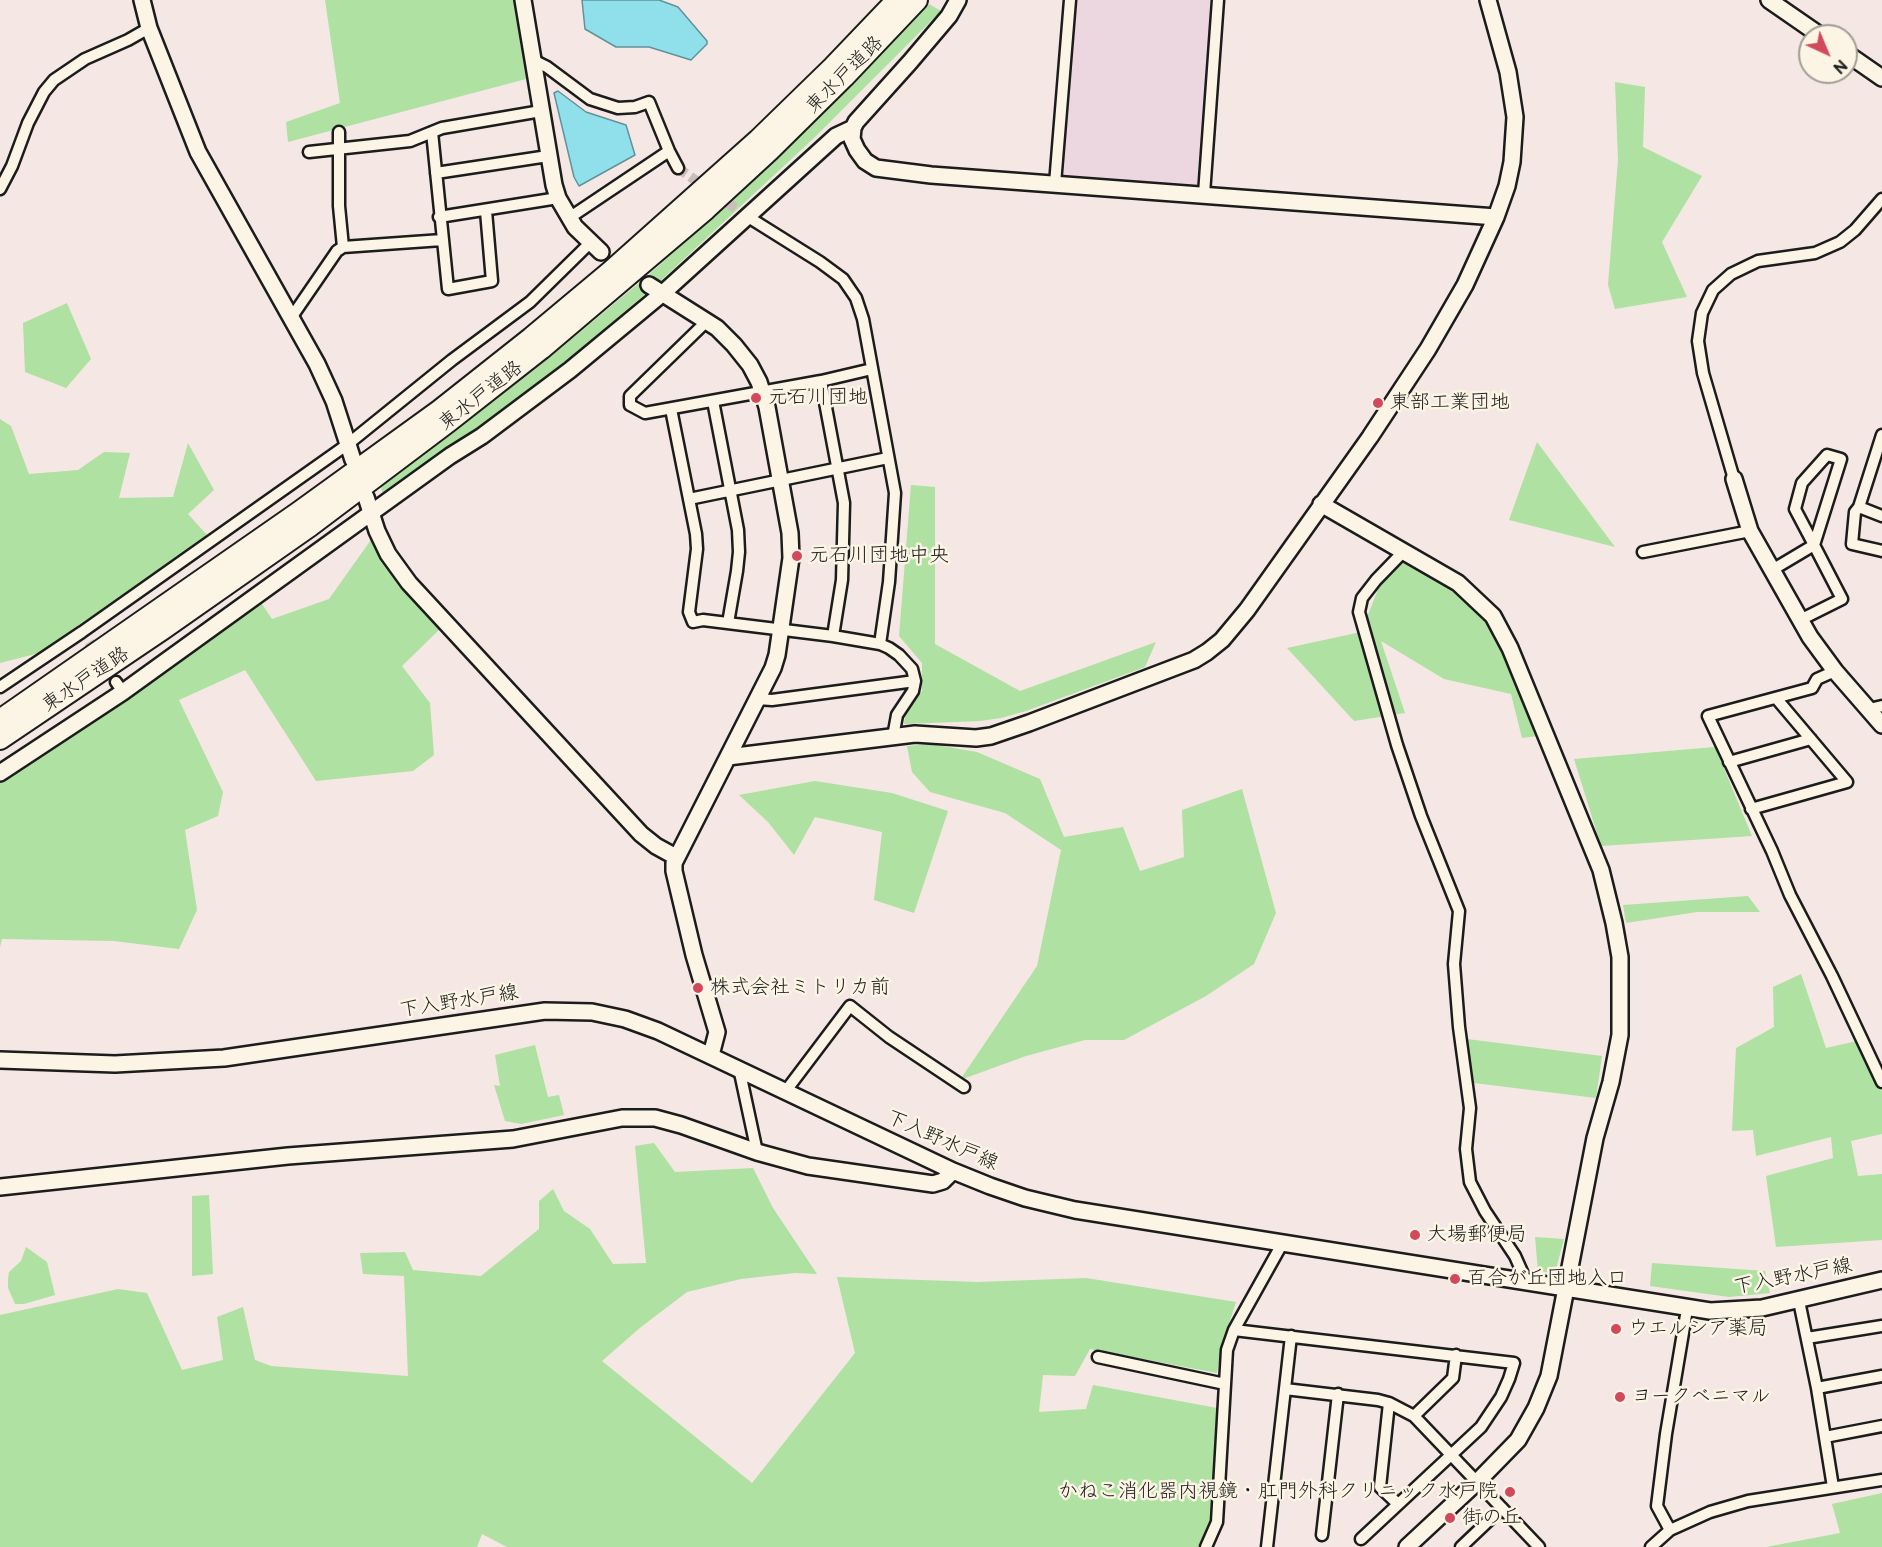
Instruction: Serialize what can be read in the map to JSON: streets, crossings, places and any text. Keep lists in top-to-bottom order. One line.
{"streets":{"highway":["東水戸道路"],"street":["下入野水戸線"]},"places":["元石川団地","東部工業団地","元石川団地中央","株式会社ミトリカ前","大場郵便局","百合が丘団地入口","ウエルシア薬局","ヨークベニマル","かねこ消化器内視鏡・肛門外科クリニック水戸院","街の丘"],"north":"bottom right"}
